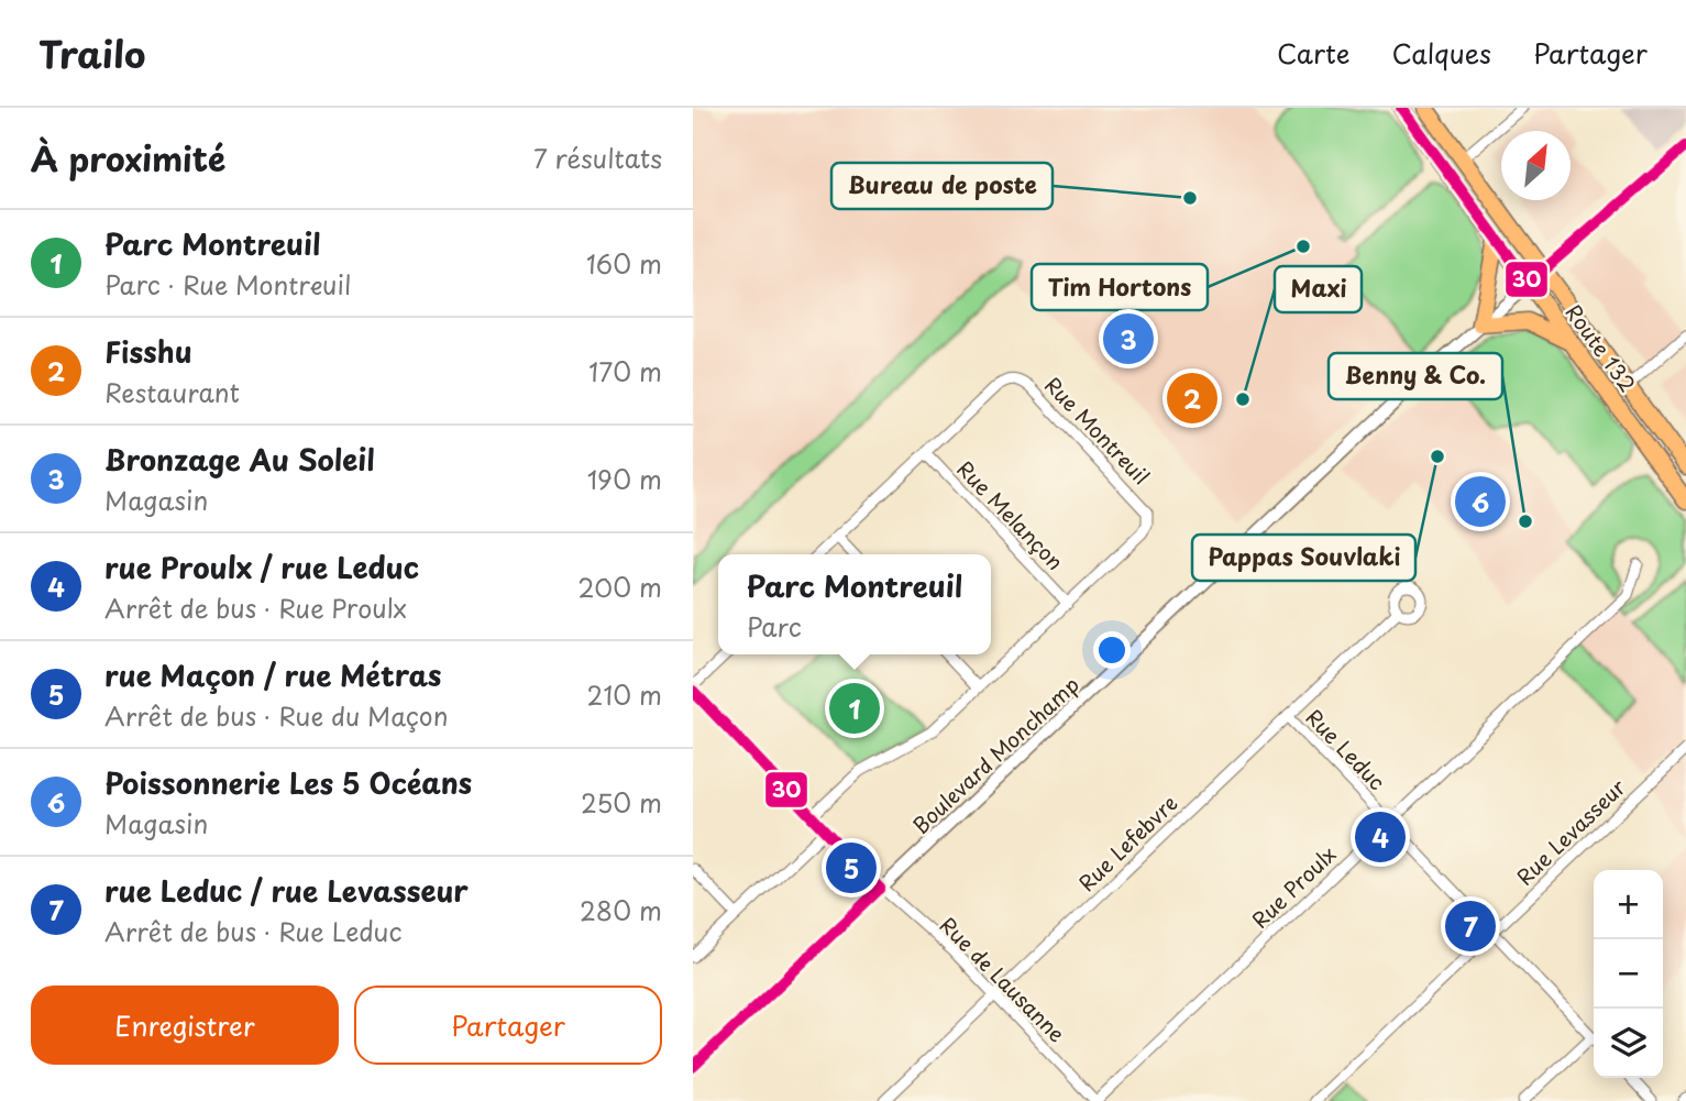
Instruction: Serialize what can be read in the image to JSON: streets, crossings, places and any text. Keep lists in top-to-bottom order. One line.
{"streets":{"highway":["Route 132"],"street":["Rue Montreuil","Rue Melançon","Rue Leduc","Boulevard Monchamp","Rue Levasseur","Rue Lefebvre","Rue Proulx","Rue de Lausanne"]},"crossings":[["Route 132","Boulevard Monchamp"],["Rue Montreuil","Rue Melançon"],["Rue Montreuil","Rue de Lausanne"],["Rue Leduc","Rue Levasseur"],["Rue Leduc","Rue Lefebvre"],["Rue Leduc","Rue Proulx"],["Boulevard Monchamp","Rue de Lausanne"],["Rue Lefebvre","Rue de Lausanne"],["Rue Proulx","Rue de Lausanne"]],"places":["Bureau de poste","Tim Hortons","Maxi","Pappas Souvlaki","Benny & Co."],"lines":["transit line 30"],"north":"top right","page":{"header":"Trailo","nav":["Carte","Calques","Partager"],"heading":["À proximité","7 résultats"],"list":[{"mark":"1","name":"Parc Montreuil","note":"Parc · Rue Montreuil","value":"160 m"},{"mark":"2","name":"Fisshu","note":"Restaurant","value":"170 m"},{"mark":"3","name":"Bronzage Au Soleil","note":"Magasin","value":"190 m"},{"mark":"4","name":"rue Proulx / rue Leduc","note":"Arrêt de bus · Rue Proulx","value":"200 m"},{"mark":"5","name":"rue Maçon / rue Métras","note":"Arrêt de bus · Rue du Maçon","value":"210 m"},{"mark":"6","name":"Poissonnerie Les 5 Océans","note":"Magasin","value":"250 m"},{"mark":"7","name":"rue Leduc / rue Levasseur","note":"Arrêt de bus · Rue Leduc","value":"280 m"}],"pins":["3","2","6","1","4","5","7"],"popup":["Parc Montreuil","Parc"],"map_buttons":["+","−"],"buttons":["Enregistrer","Partager"]}}
